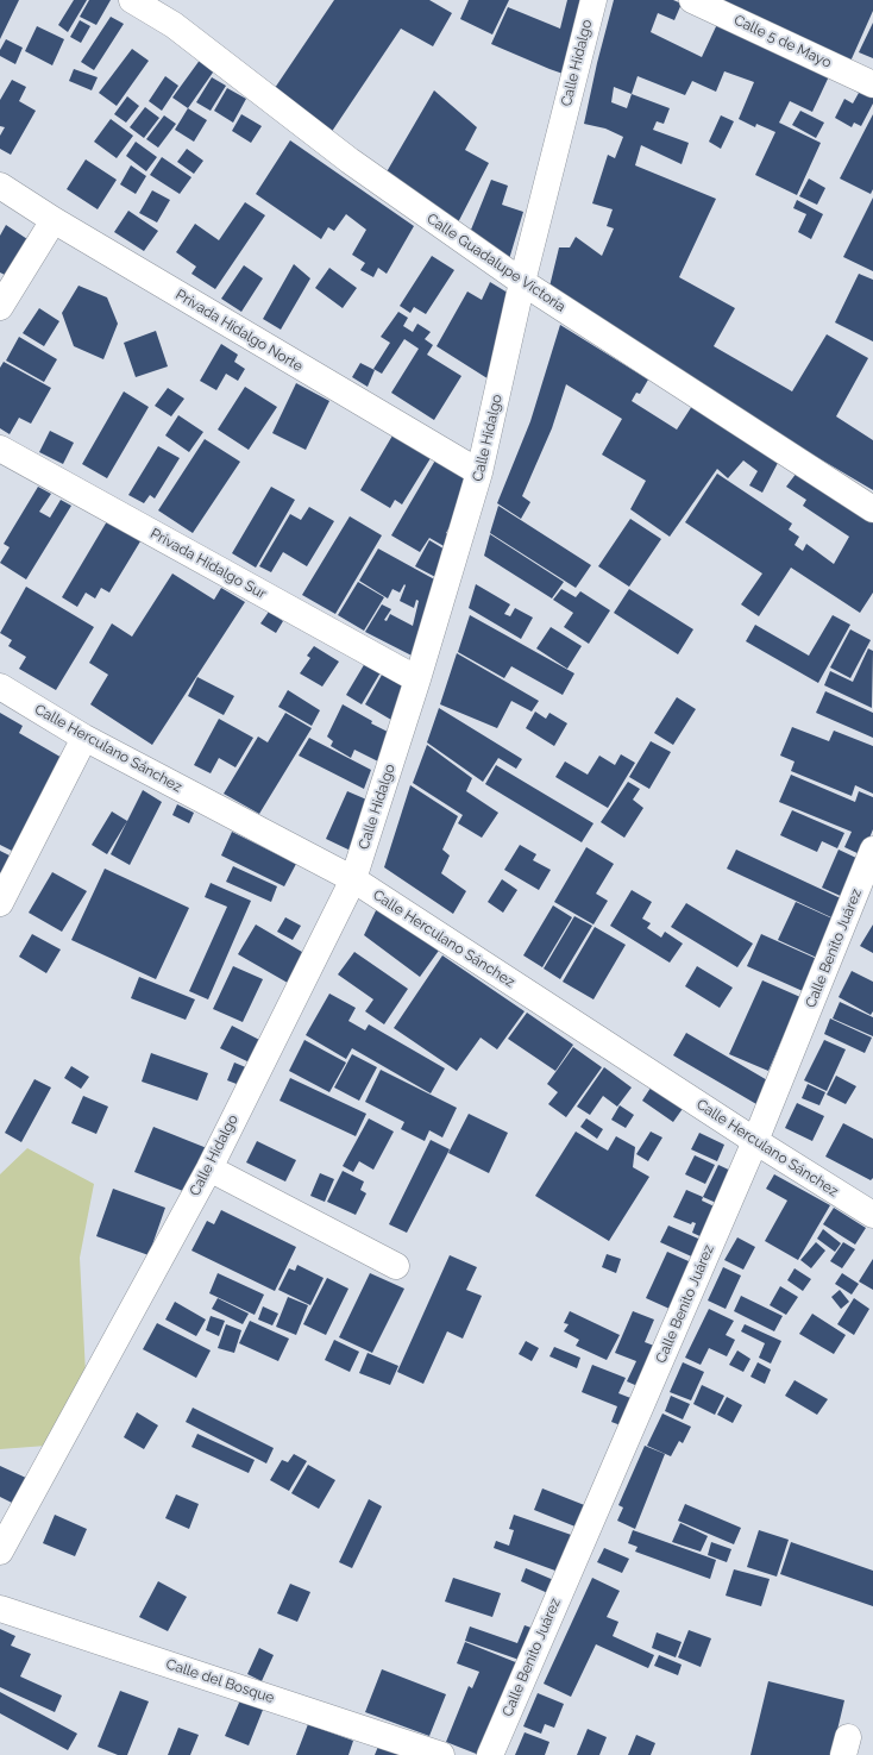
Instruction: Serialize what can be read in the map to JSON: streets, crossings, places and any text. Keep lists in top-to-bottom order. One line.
{"streets":{"street":["Calle 5 de Mayo","Calle Hidalgo","Calle Guadalupe Victoria","Privada Hidalgo Norte","Privada Hidalgo Sur","Calle Herculano Sánchez","Calle Benito Juárez","Calle del Bosque"]},"crossings":[["Calle Hidalgo","Calle Guadalupe Victoria"],["Calle Hidalgo","Privada Hidalgo Norte"],["Calle Hidalgo","Privada Hidalgo Sur"],["Calle Hidalgo","Calle Herculano Sánchez"],["Calle Herculano Sánchez","Calle Benito Juárez"]]}
